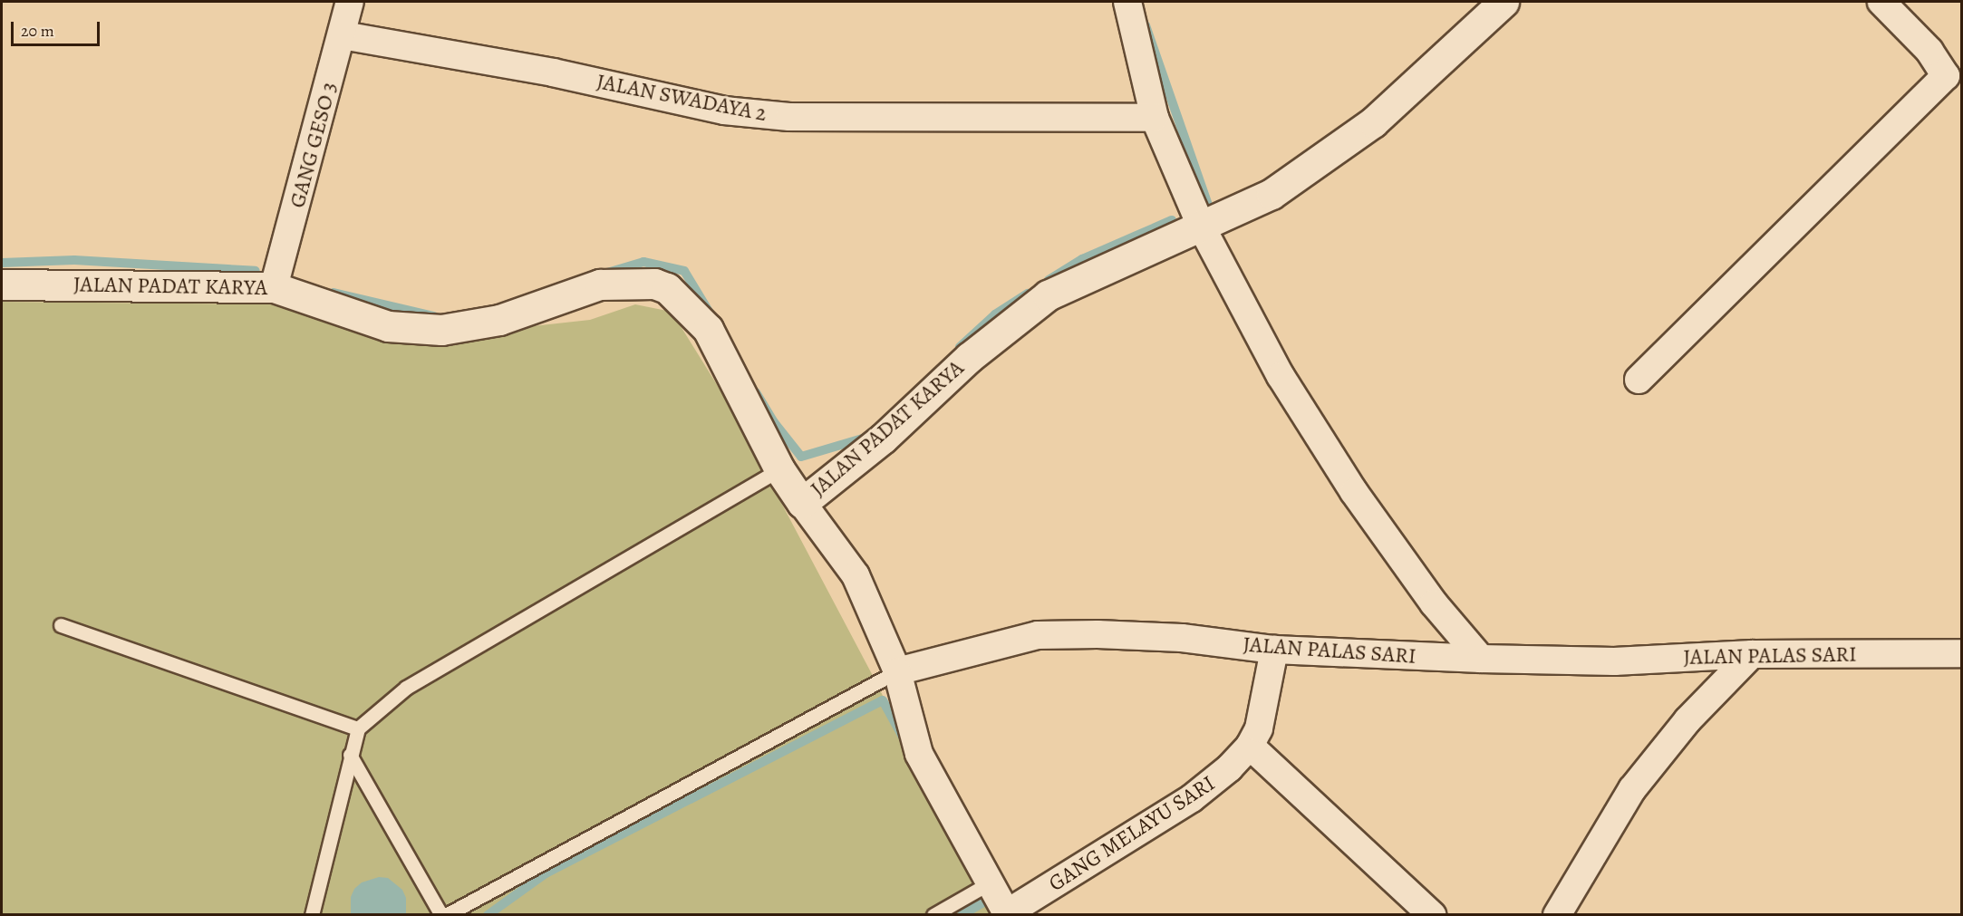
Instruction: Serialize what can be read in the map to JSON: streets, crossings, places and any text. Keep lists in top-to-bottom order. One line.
{"streets":{"street":["JALAN SWADAYA 2","GANG GESO 3","JALAN PADAT KARYA","JALAN PALAS SARI","GANG MELAYU SARI"]},"crossings":[["JALAN SWADAYA 2","GANG GESO 3"],["GANG GESO 3","JALAN PADAT KARYA"],["JALAN PALAS SARI","GANG MELAYU SARI"]],"scale_bar":"20 m"}
